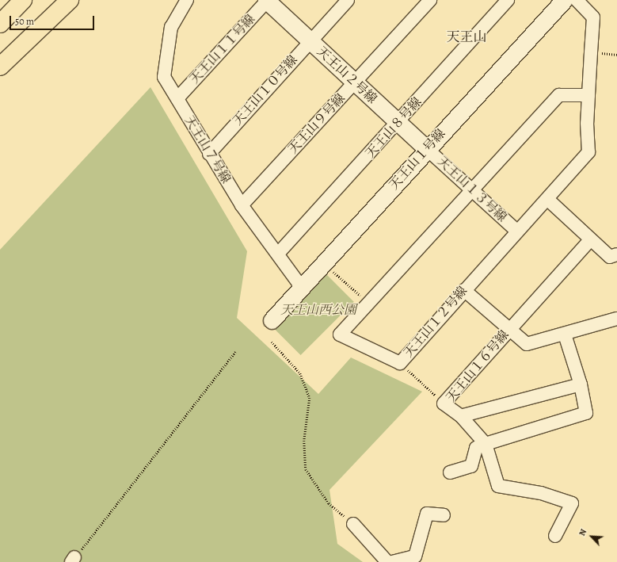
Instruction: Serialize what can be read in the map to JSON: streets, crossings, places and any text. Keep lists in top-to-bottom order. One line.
{"streets":{"street":["天王山１１号線","天王山２号線","天王山１０号線","天王山９号線","天王山８号線","天王山７号線","天王山１号線","天王山１３号線","天王山１２号線","天王山１６号線"]},"crossings":[["天王山１１号線","天王山２号線"],["天王山１１号線","天王山７号線"],["天王山２号線","天王山１０号線"],["天王山２号線","天王山９号線"],["天王山２号線","天王山８号線"],["天王山２号線","天王山１号線"],["天王山２号線","天王山１３号線"],["天王山１０号線","天王山７号線"],["天王山９号線","天王山７号線"],["天王山８号線","天王山７号線"],["天王山７号線","天王山１号線"],["天王山１号線","天王山１３号線"],["天王山１３号線","天王山１２号線"]],"districts":["天王山"],"parks":["天王山西公園"],"scale_bar":"50 m","north":"top left"}
